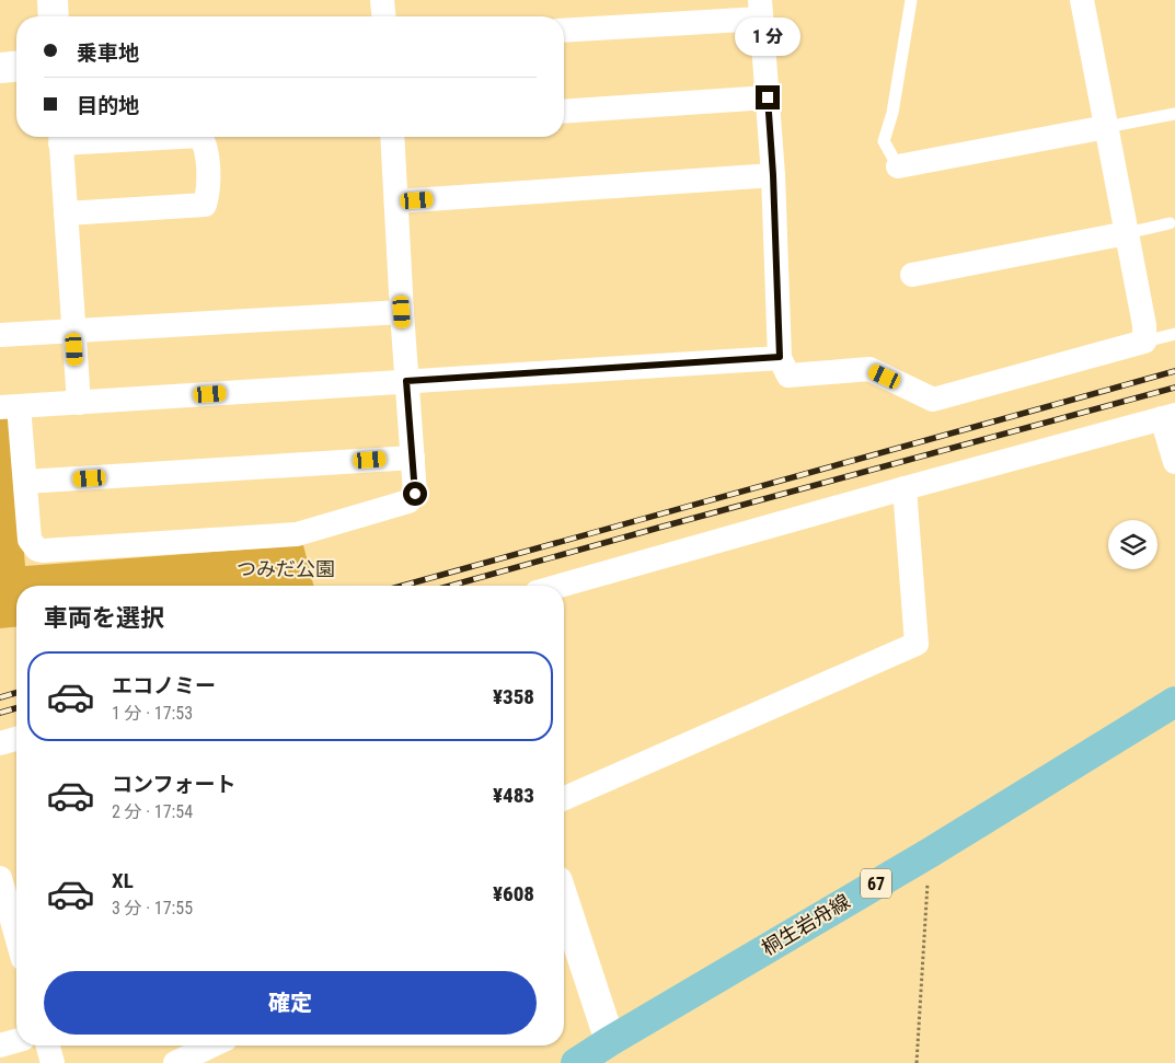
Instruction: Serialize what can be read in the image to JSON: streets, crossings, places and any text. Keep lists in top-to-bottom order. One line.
{"streets":{"main road":["67","桐生岩舟線"]},"parks":["つみだ公園"],"page":{"banner":["乗車地","目的地"],"bubble":"1 分","heading":"車両を選択","list":[{"name":"エコノミー","note":"1 分 · 17:53","value":"¥358"},{"name":"コンフォート","note":"2 分 · 17:54","value":"¥483"},{"name":"XL","note":"3 分 · 17:55","value":"¥608"}],"buttons":"確定"}}
